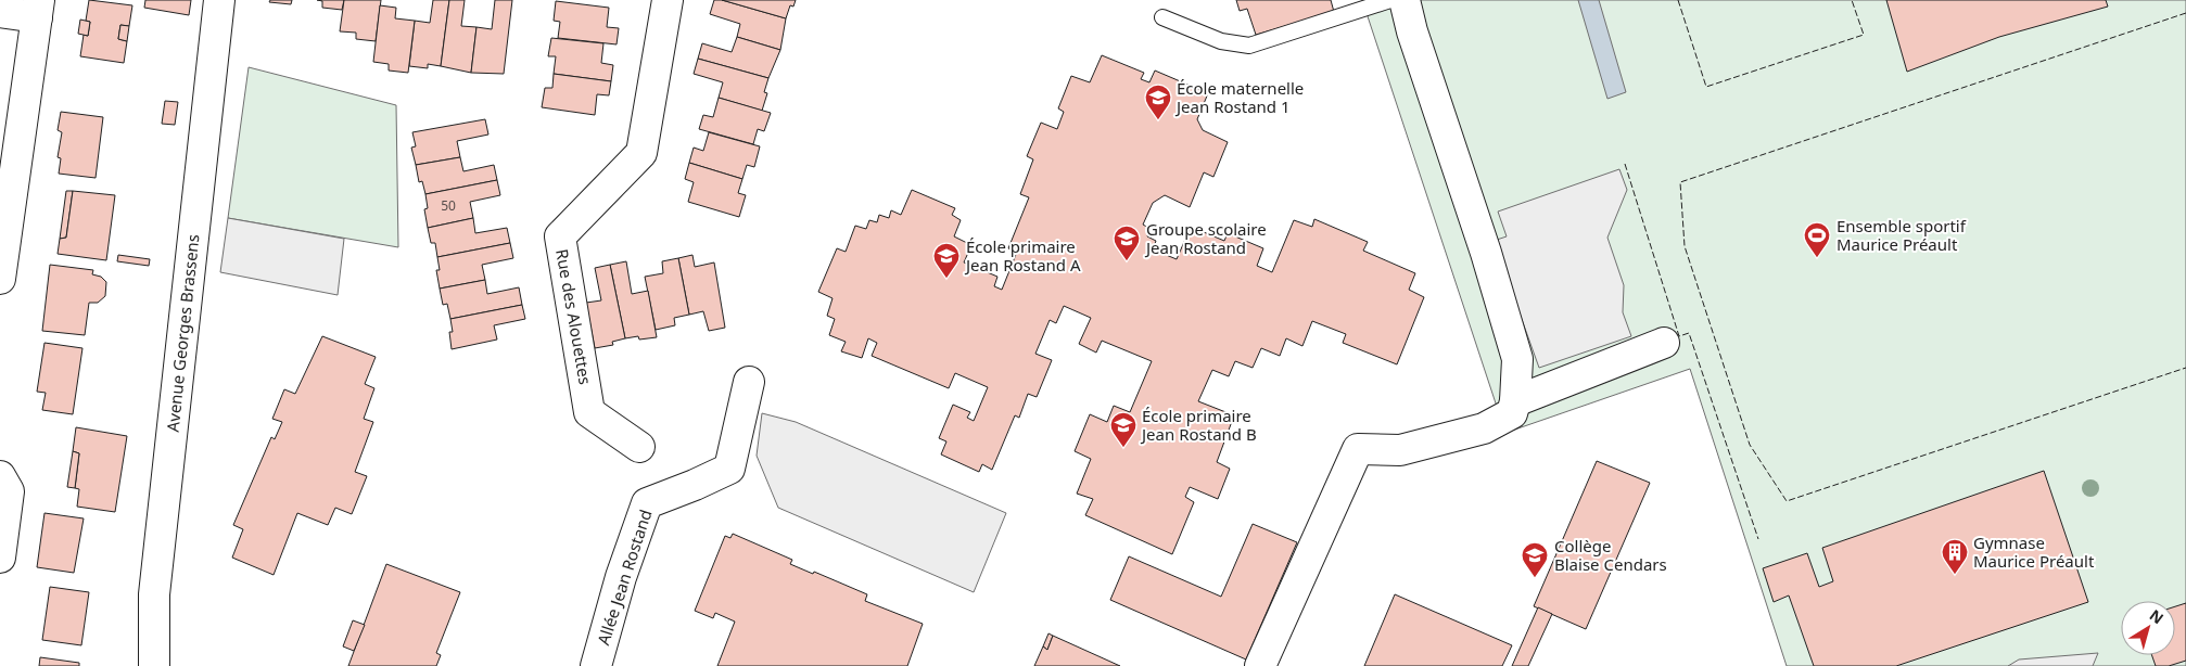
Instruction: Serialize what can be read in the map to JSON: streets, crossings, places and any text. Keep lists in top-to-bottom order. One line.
{"streets":{"street":["Rue des Alouettes","Avenue Georges Brassens","Allée Jean Rostand"]},"places":{"school or university":["École maternelle Jean Rostand 1","Groupe scolaire Jean Rostand","École primaire Jean Rostand A","École primaire Jean Rostand B","Collège Blaise Cendars"],"sports":["Ensemble sportif Maurice Préault"],"building":["Gymnase Maurice Préault"]},"house_numbers":["50"],"north":"top right"}
